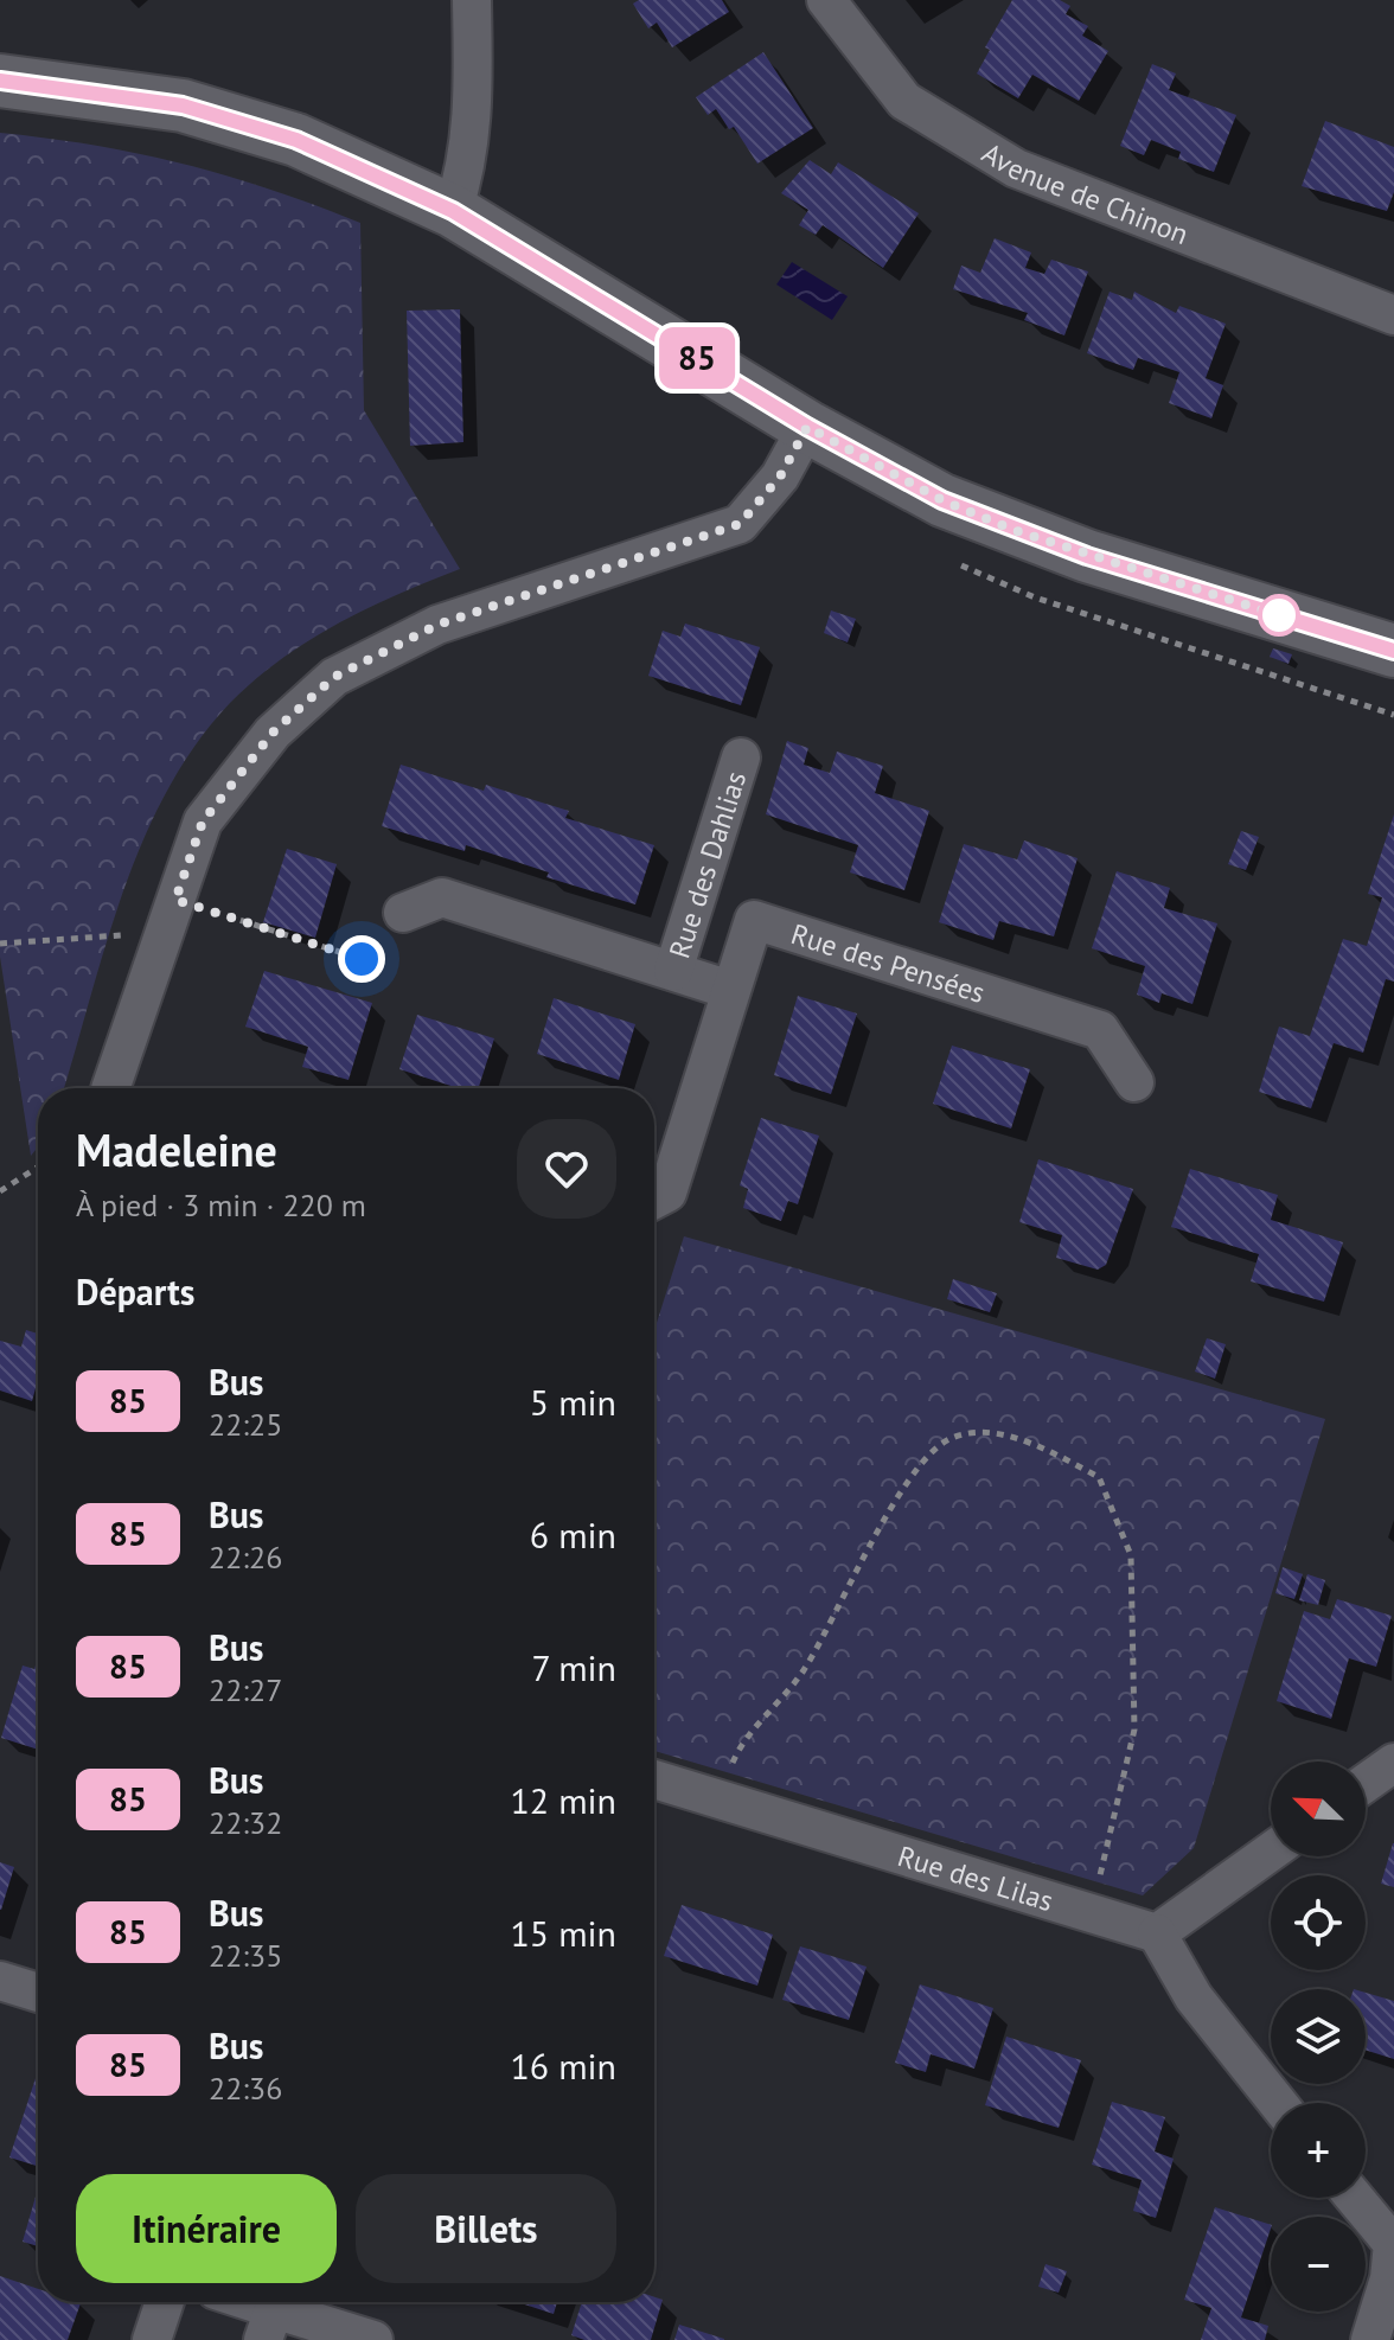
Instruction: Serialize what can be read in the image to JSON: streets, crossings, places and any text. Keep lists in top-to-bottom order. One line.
{"streets":{"street":["Avenue de Chinon","Rue des Dahlias","Rue des Pensées","Rue des Lilas"]},"lines":["bus line 85"],"north":"top left","page":{"on_map":"85","heading":[["Madeleine","À pied · 3 min · 220 m"],"Départs"],"list":[{"mark":"85","name":"Bus","note":"22:25","value":"5 min"},{"mark":"85","name":"Bus","note":"22:26","value":"6 min"},{"mark":"85","name":"Bus","note":"22:27","value":"7 min"},{"mark":"85","name":"Bus","note":"22:32","value":"12 min"},{"mark":"85","name":"Bus","note":"22:35","value":"15 min"},{"mark":"85","name":"Bus","note":"22:36","value":"16 min"}],"map_buttons":["+","−"],"buttons":["Itinéraire","Billets"]}}
